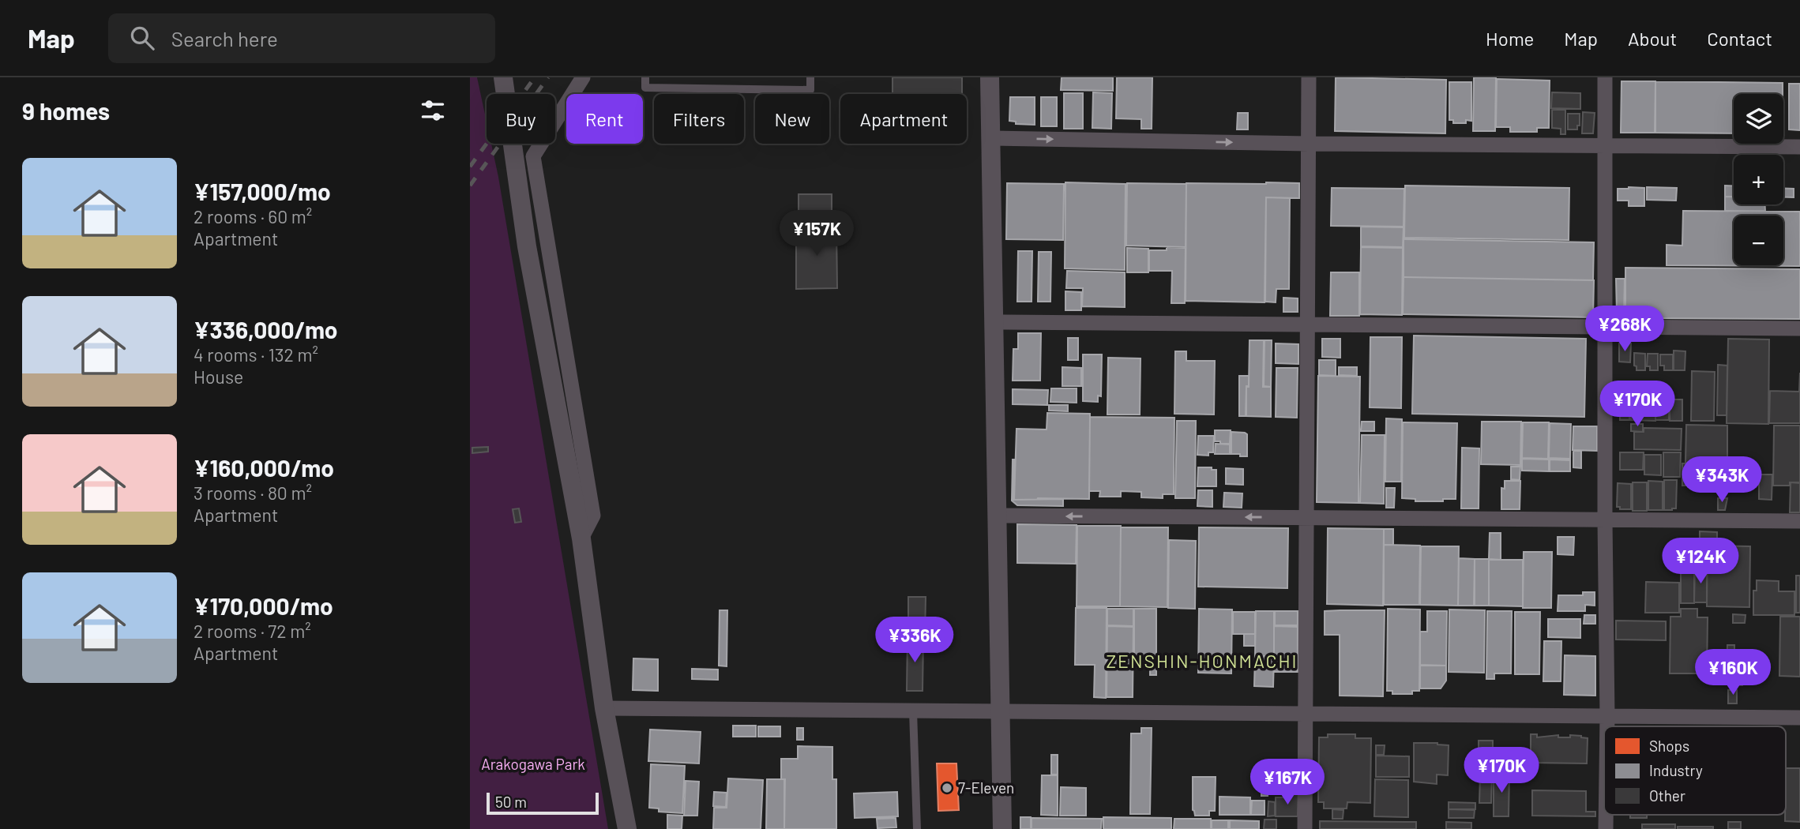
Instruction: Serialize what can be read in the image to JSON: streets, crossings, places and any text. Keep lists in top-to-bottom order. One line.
{"districts":["ZENSHIN-HONMACHI"],"parks":["Arakogawa Park"],"places":["7-Eleven"],"legend":["Shops","Industry","Other"],"scale_bar":"50 m","page":{"header":"Map","search":"Search here","nav":["Home","Map","About","Contact"],"heading":"9 homes","map_buttons":["+","−"],"chip":["Buy","Rent","Filters","New","Apartment"],"list":[{"name":"¥157,000/mo","note":"2 rooms · 60 m² · Apartment"},{"name":"¥336,000/mo","note":"4 rooms · 132 m² · House"},{"name":"¥160,000/mo","note":"3 rooms · 80 m² · Apartment"},{"name":"¥170,000/mo","note":"2 rooms · 72 m² · Apartment"}],"price":["¥157K","¥268K","¥170K","¥343K","¥124K","¥336K","¥160K","¥170K","¥167K"],"scale":"50 m"}}
